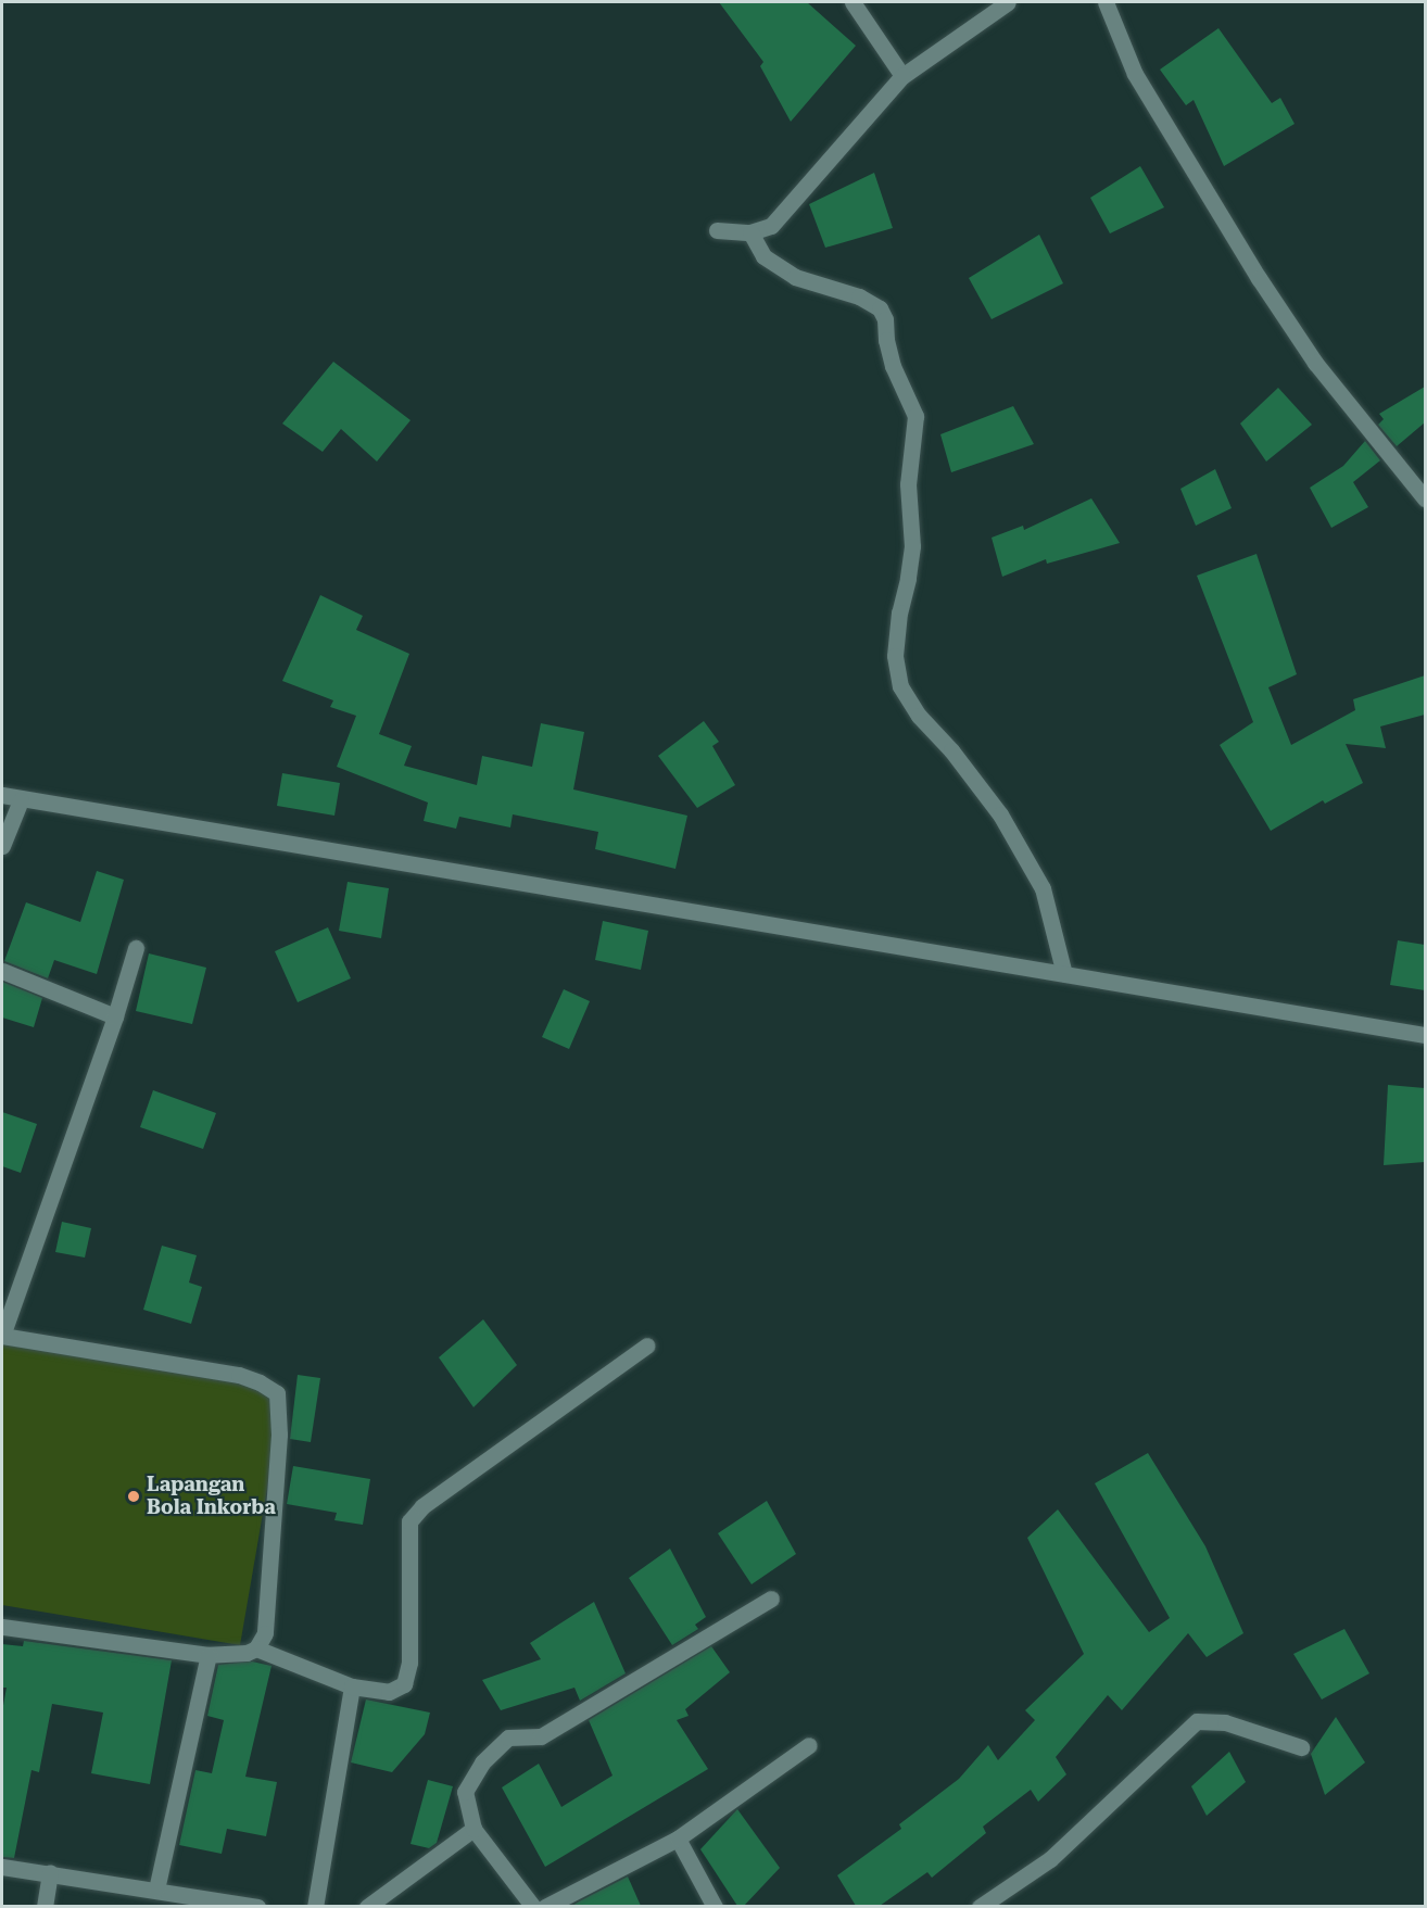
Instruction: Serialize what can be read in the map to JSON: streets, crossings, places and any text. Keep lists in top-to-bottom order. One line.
{"places":["Lapangan Bola Inkorba"]}
